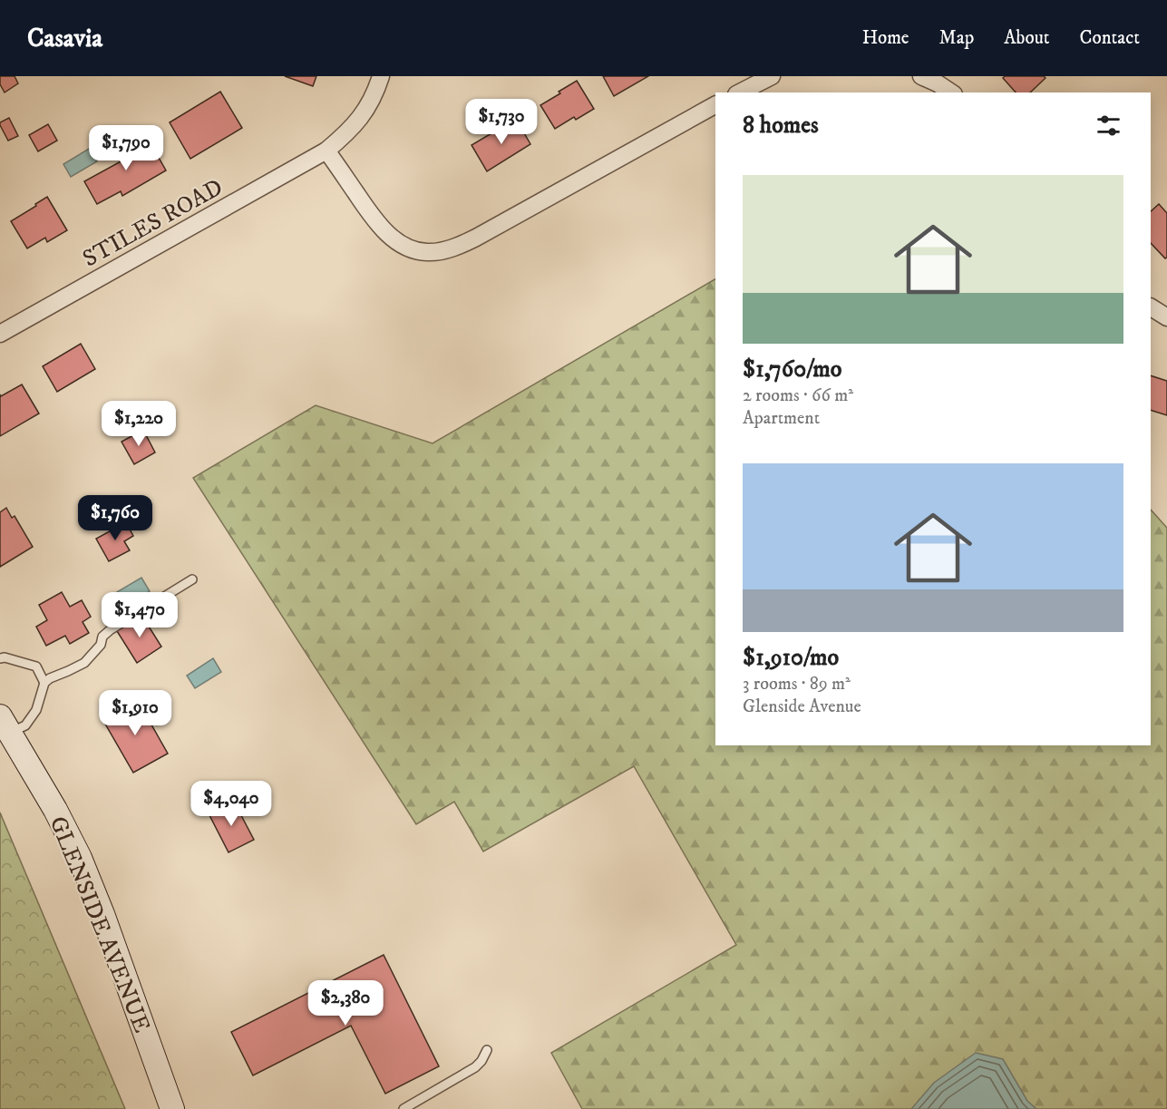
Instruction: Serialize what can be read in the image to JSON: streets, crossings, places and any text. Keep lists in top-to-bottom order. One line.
{"streets":{"main road":["GLENSIDE AVENUE"],"street":["STILES ROAD"]},"page":{"header":"Casavia","nav":["Home","Map","About","Contact"],"heading":"8 homes","price":["$1,730","$1,790","$1,220","$1,760","$1,470","$1,910","$4,040","$2,380"],"list":[{"name":"$1,760/mo","note":"2 rooms · 66 m² · Apartment"},{"name":"$1,910/mo","note":"3 rooms · 89 m² · Glenside Avenue"}]}}
